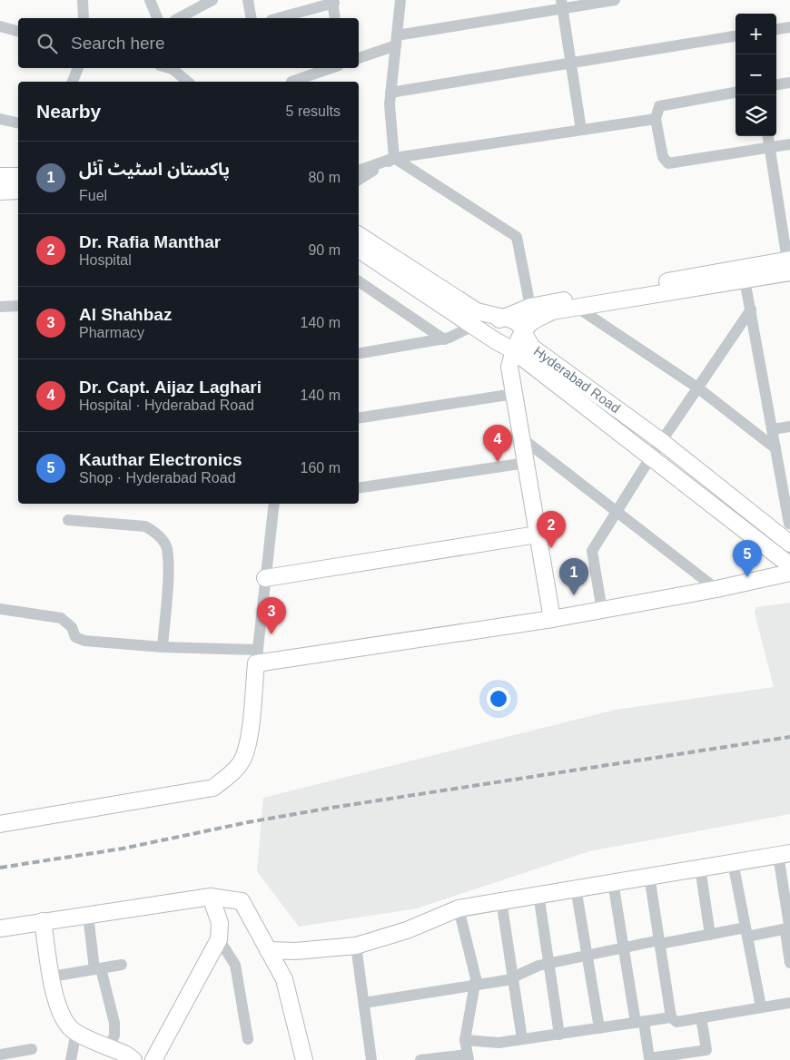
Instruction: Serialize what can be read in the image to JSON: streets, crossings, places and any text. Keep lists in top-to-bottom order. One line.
{"streets":{"main road":["Hyderabad Road"]},"page":{"map_buttons":["+","−"],"search":"Search here","heading":["Nearby","5 results"],"list":[{"mark":"1","name":"پاکستان اسٹیٹ آئل","note":"Fuel","value":"80 m"},{"mark":"2","name":"Dr. Rafia Manthar","note":"Hospital","value":"90 m"},{"mark":"3","name":"Al Shahbaz","note":"Pharmacy","value":"140 m"},{"mark":"4","name":"Dr. Capt. Aijaz Laghari","note":"Hospital · Hyderabad Road","value":"140 m"},{"mark":"5","name":"Kauthar Electronics","note":"Shop · Hyderabad Road","value":"160 m"}],"pins":["4","2","5","1","3"]}}
